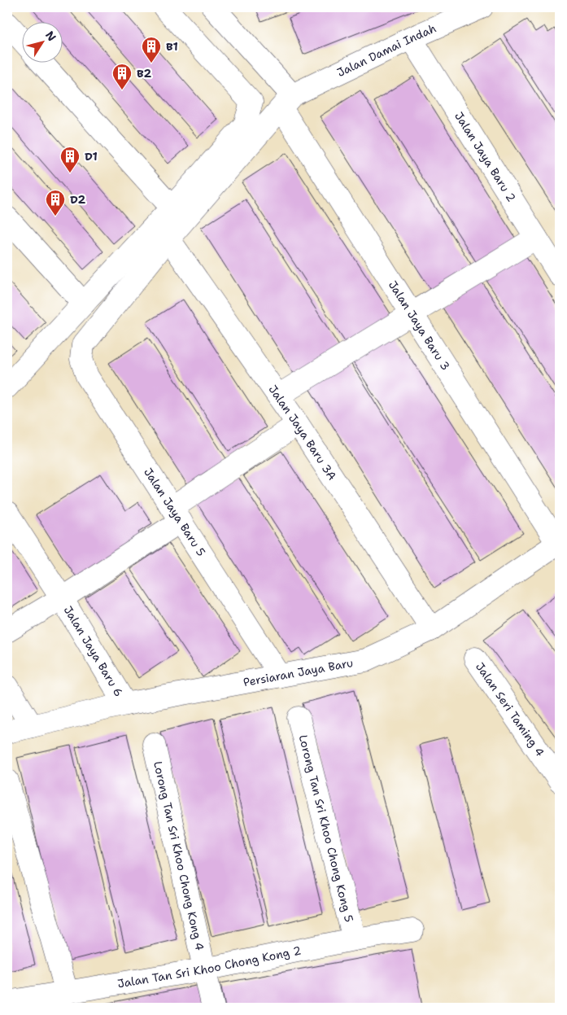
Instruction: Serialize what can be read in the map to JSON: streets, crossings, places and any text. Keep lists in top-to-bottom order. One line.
{"streets":{"street":["Jalan Damai Indah","Jalan Jaya Baru 2","Jalan Jaya Baru 3","Jalan Jaya Baru 3A","Jalan Jaya Baru 5","Jalan Jaya Baru 6","Persiaran Jaya Baru","Jalan Seri Taming 4","Lorong Tan Sri Khoo Chong Kong 5","Lorong Tan Sri Khoo Chong Kong 4","Jalan Tan Sri Khoo Chong Kong 2"]},"crossings":[["Jalan Damai Indah","Jalan Jaya Baru 2"],["Jalan Damai Indah","Jalan Jaya Baru 3"],["Jalan Jaya Baru 3","Persiaran Jaya Baru"],["Jalan Jaya Baru 3A","Jalan Jaya Baru 5"],["Jalan Jaya Baru 3A","Persiaran Jaya Baru"],["Jalan Jaya Baru 5","Persiaran Jaya Baru"],["Jalan Jaya Baru 6","Persiaran Jaya Baru"],["Lorong Tan Sri Khoo Chong Kong 5","Jalan Tan Sri Khoo Chong Kong 2"],["Lorong Tan Sri Khoo Chong Kong 4","Jalan Tan Sri Khoo Chong Kong 2"]],"places":{"building":["B1","B2","D1","D2"]},"north":"top right"}
